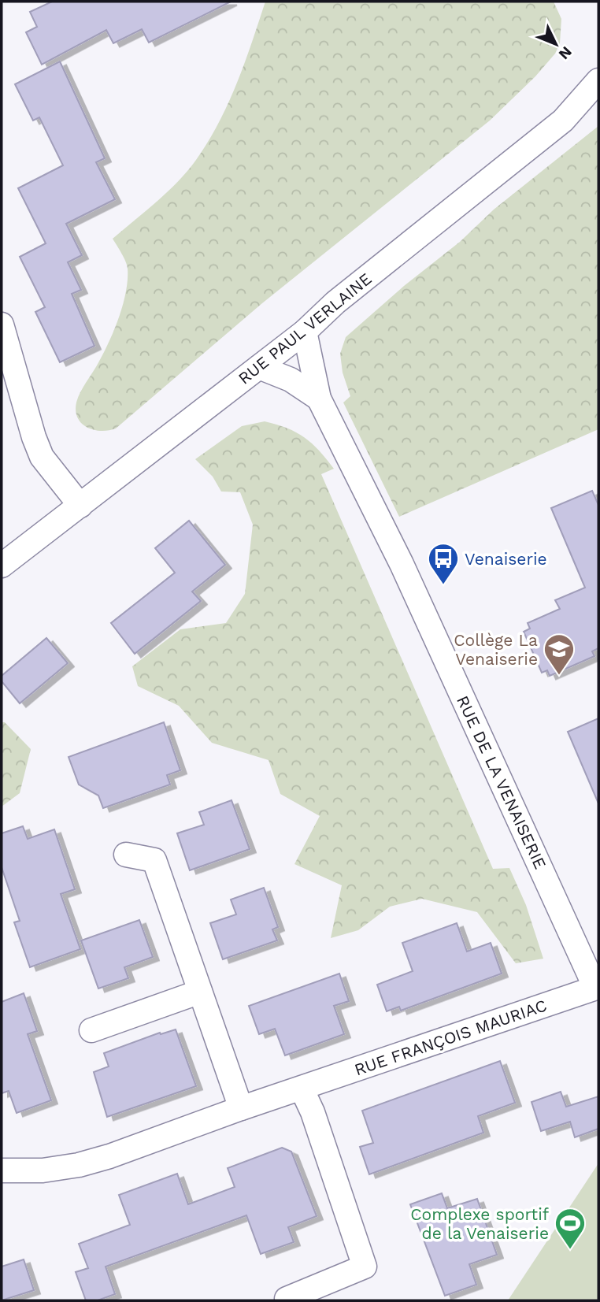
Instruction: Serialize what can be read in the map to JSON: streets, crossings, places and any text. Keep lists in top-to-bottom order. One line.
{"streets":{"street":["RUE PAUL VERLAINE","RUE DE LA VENAISERIE","RUE FRANÇOIS MAURIAC"]},"crossings":[["RUE PAUL VERLAINE","RUE DE LA VENAISERIE"],["RUE DE LA VENAISERIE","RUE FRANÇOIS MAURIAC"]],"places":{"bus stop":["Venaiserie"],"school or university":["Collège La Venaiserie"],"sports":["Complexe sportif de la Venaiserie"]},"north":"bottom right"}
